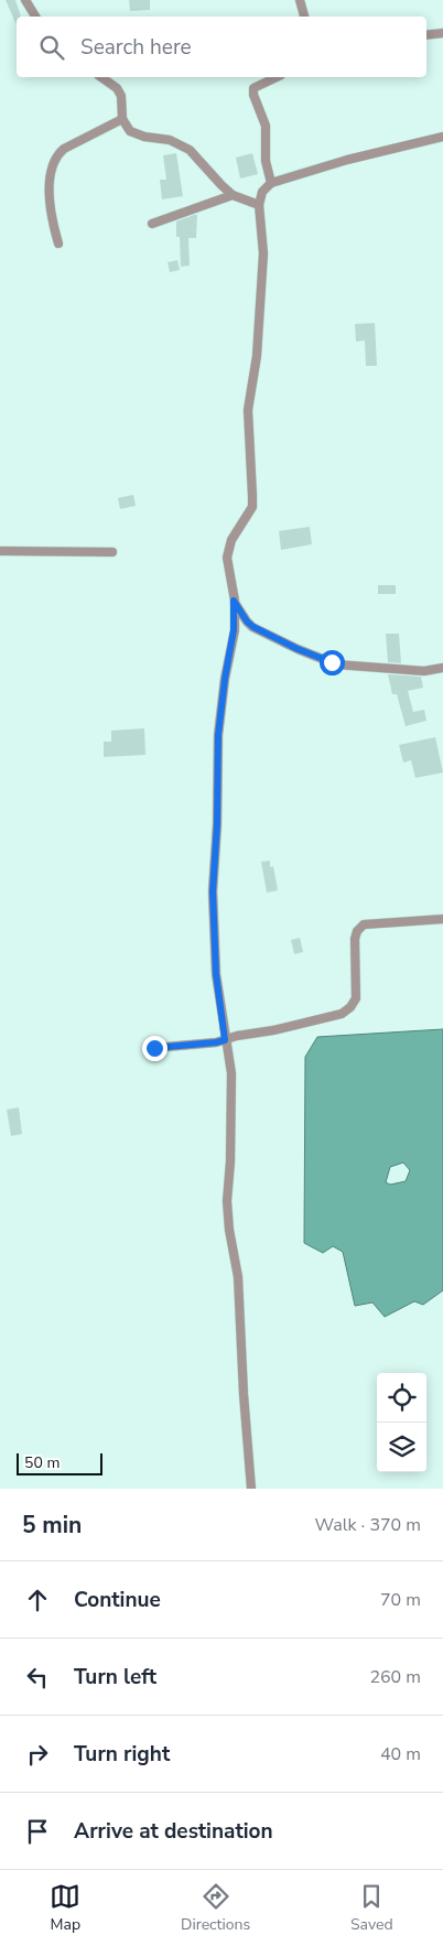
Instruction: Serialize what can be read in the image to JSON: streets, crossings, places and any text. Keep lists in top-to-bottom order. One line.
{"scale_bar":"50 m","page":{"search":"Search here","scale":"50 m","heading":["5 min","Walk · 370 m"],"list":[["Continue","70 m"],["Turn left","260 m"],["Turn right","40 m"],"Arrive at destination"],"nav":["Map","Directions","Saved"]}}
